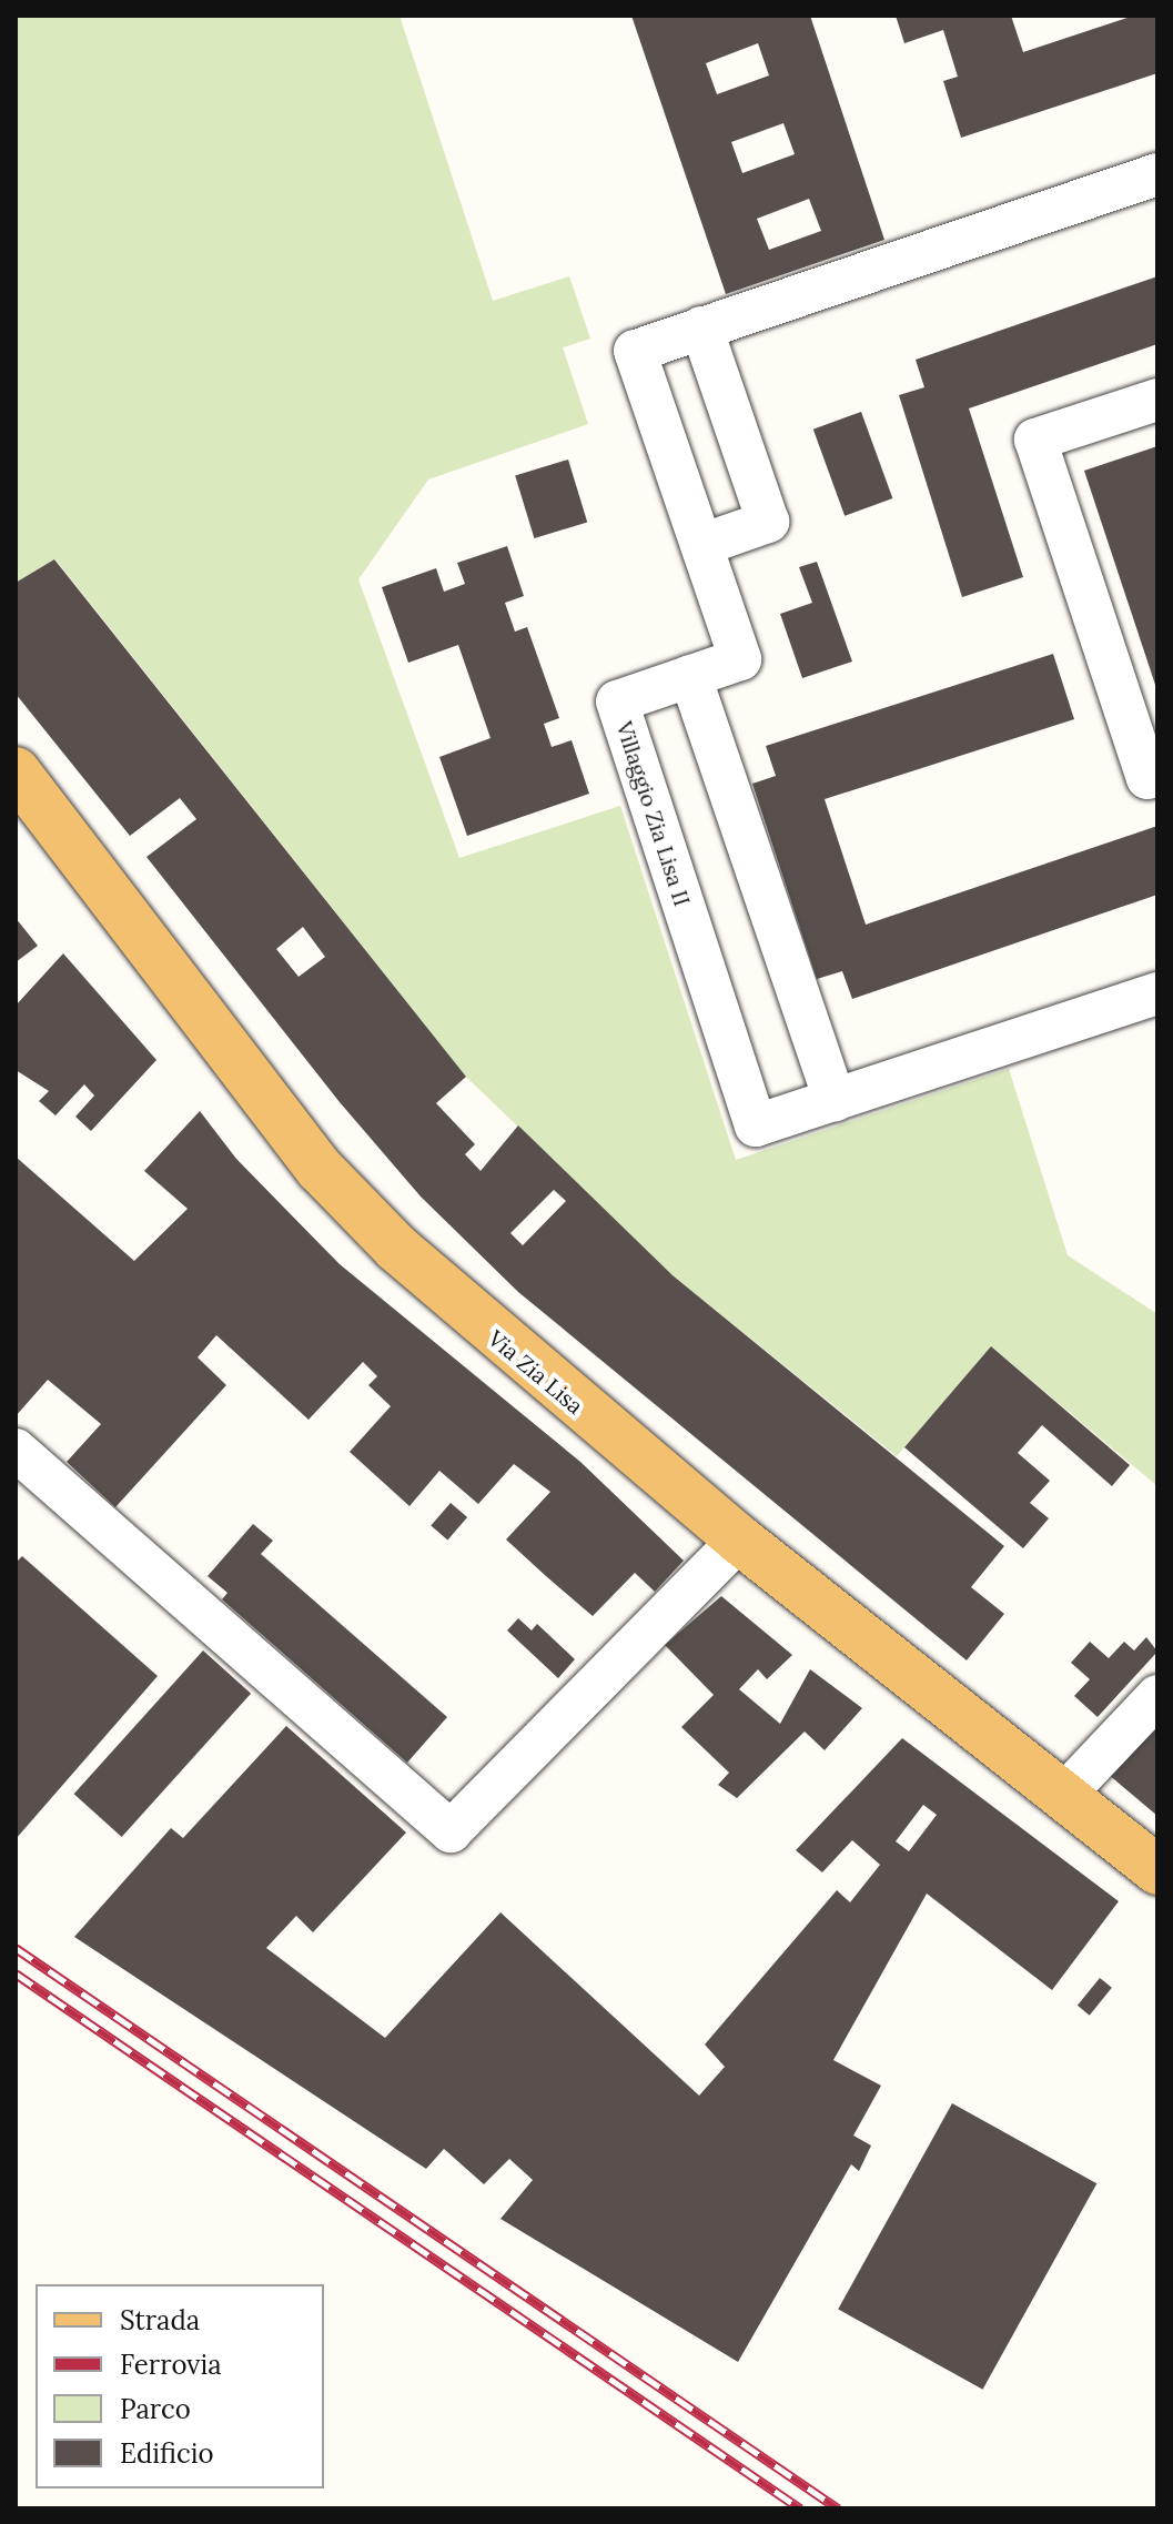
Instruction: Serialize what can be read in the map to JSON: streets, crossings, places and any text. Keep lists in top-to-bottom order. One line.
{"streets":{"main road":["Via Zia Lisa"],"street":["Villaggio Zia Lisa II"]},"legend":["Strada","Ferrovia","Parco","Edificio"]}
